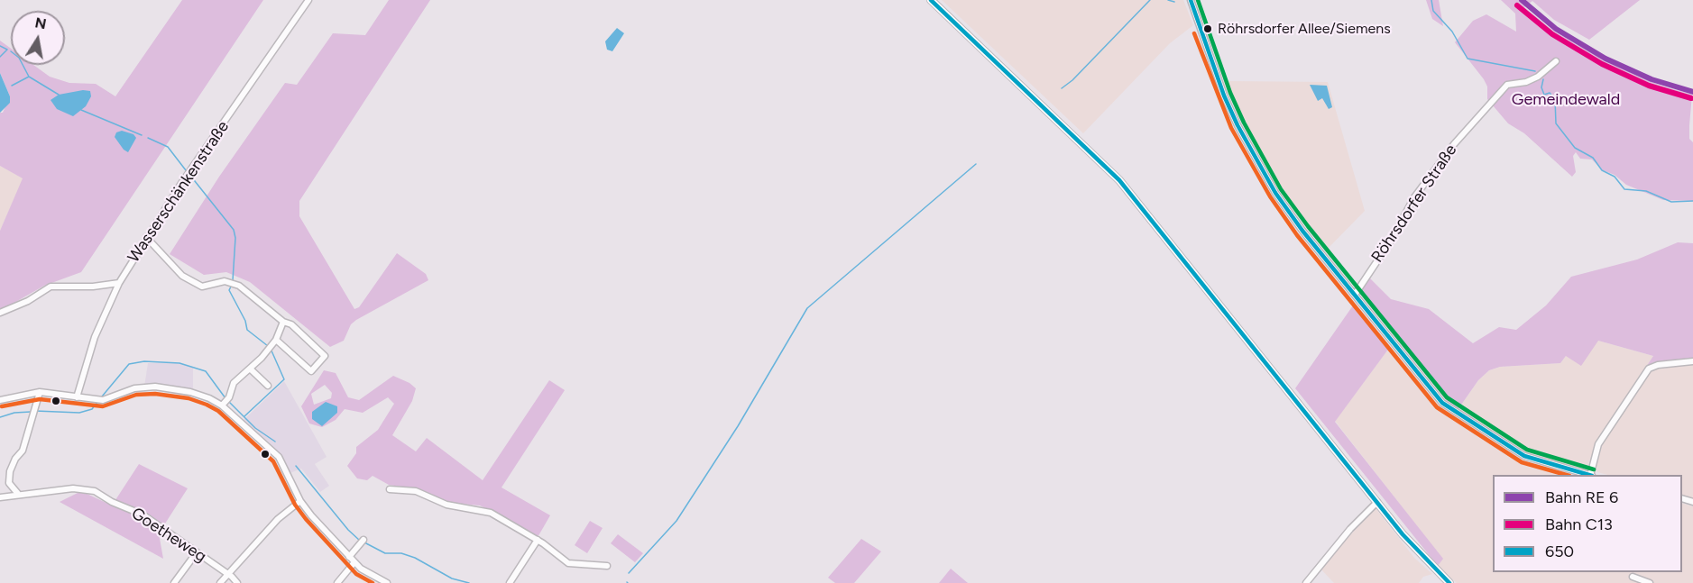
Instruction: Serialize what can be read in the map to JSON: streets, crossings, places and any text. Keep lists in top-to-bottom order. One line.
{"streets":{"street":["Wasserschänkenstraße","Röhrsdorfer Straße","Goetheweg"]},"parks":["Gemeindewald"],"places":["Röhrsdorfer Allee/Siemens"],"lines":["transit line 650","rail line C13"],"legend":["Bahn RE 6","Bahn C13","650"],"north":"top"}
